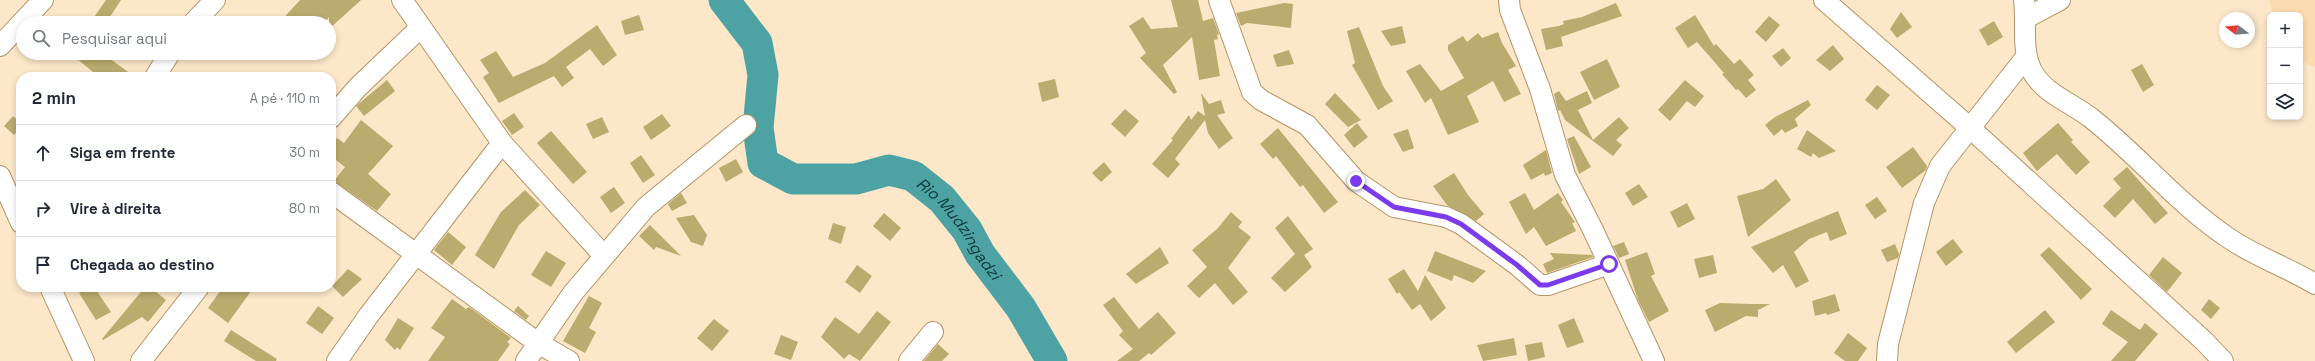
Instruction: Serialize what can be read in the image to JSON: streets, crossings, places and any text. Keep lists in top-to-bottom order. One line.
{"water":["Rio Mudzingadzi"],"north":"left","page":{"map_buttons":["+","−"],"search":"Pesquisar aqui","heading":["2 min","A pé · 110 m"],"list":[["Siga em frente","30 m"],["Vire à direita","80 m"],"Chegada ao destino"]}}
